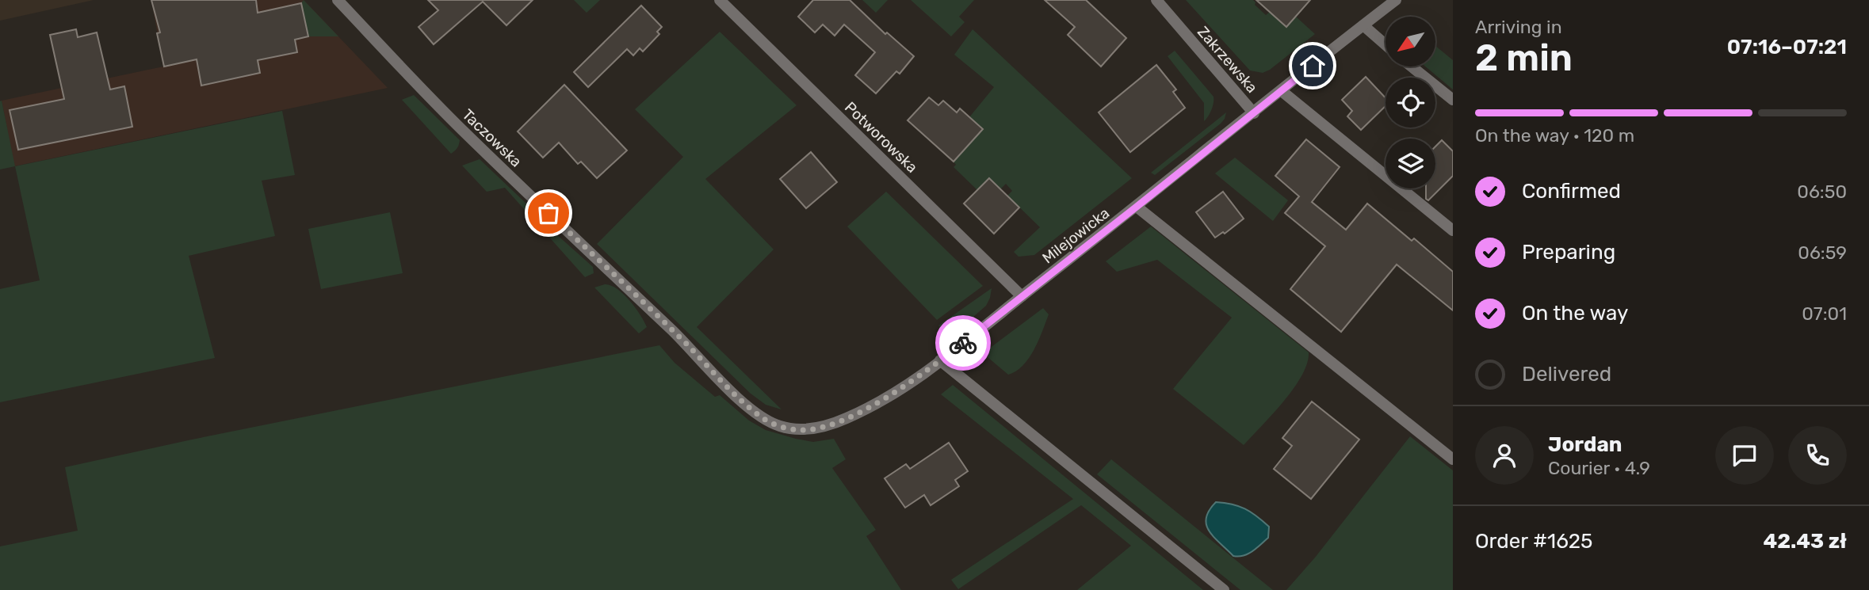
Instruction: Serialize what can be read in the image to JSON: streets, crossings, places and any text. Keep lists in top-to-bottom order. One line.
{"streets":{"street":["Zakrzewska","Potworowska","Taczowska","Milejowicka"]},"crossings":[["Zakrzewska","Milejowicka"],["Potworowska","Milejowicka"],["Taczowska","Milejowicka"]],"north":"bottom left","page":{"heading":["2 min","Arriving in","07:16–07:21"],"panel":["Jordan","Courier · 4.9","Order #1625","42.43 zł"],"bar":"On the way · 120 m","list":[["Confirmed","06:50"],["Preparing","06:59"],["On the way","07:01"],"Delivered"]}}
